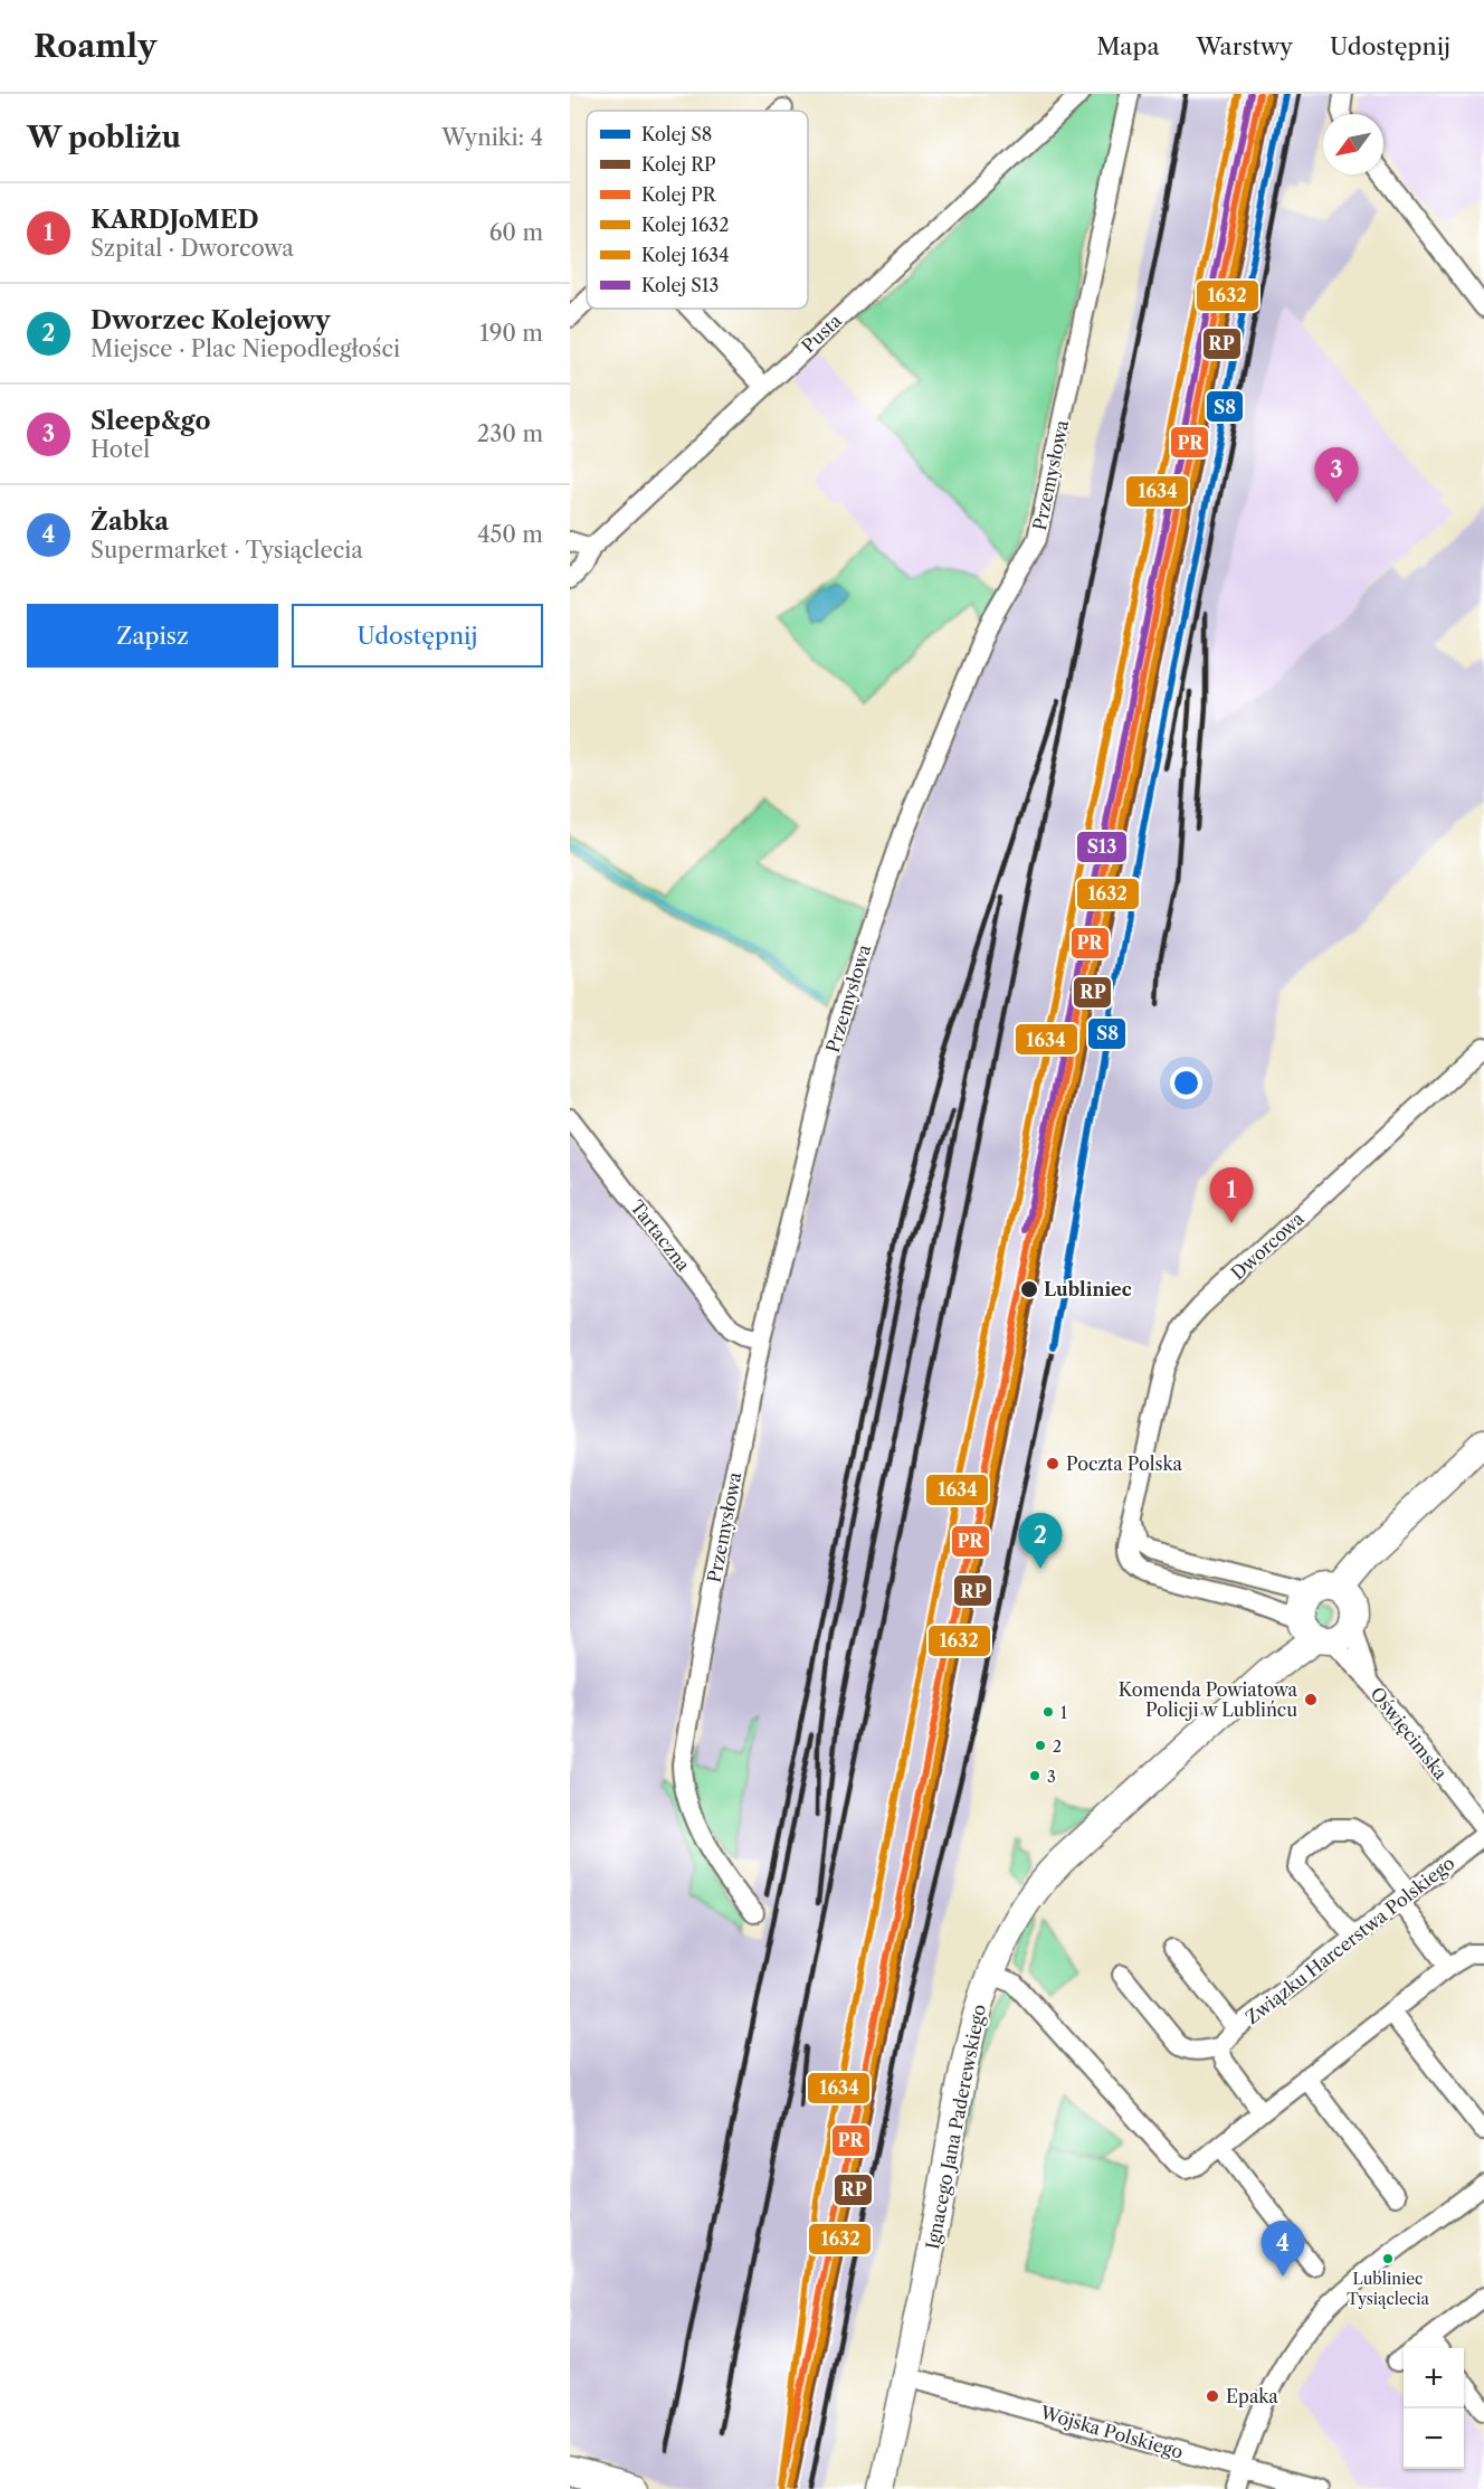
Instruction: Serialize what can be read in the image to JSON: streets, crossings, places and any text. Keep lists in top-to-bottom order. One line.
{"streets":{"street":["Pusta","Przemysłowa","Tartaczna","Dworcowa","Oświęcimska","Związku Harcerstwa Polskiego","Ignacego Jana Paderewskiego","Wojska Polskiego"]},"crossings":[["Przemysłowa","Tartaczna"],["Dworcowa","Oświęcimska"],["Dworcowa","Ignacego Jana Paderewskiego"],["Oświęcimska","Ignacego Jana Paderewskiego"],["Ignacego Jana Paderewskiego","Wojska Polskiego"]],"places":["Lubliniec","Poczta Polska","Komenda Powiatowa Policji w Lublińcu","1","2","3","Lubliniec Tysiąclecia","Epaka"],"lines":["rail line S8","rail line RP","rail line PR","rail line 1634","rail line S13","rail line 1632"],"legend":["Kolej S8","Kolej RP","Kolej PR","Kolej 1632","Kolej 1634","Kolej S13"],"north":"bottom left","page":{"header":"Roamly","nav":["Mapa","Warstwy","Udostępnij"],"heading":["W pobliżu","Wyniki: 4"],"list":[{"mark":"1","name":"KARDJoMED","note":"Szpital · Dworcowa","value":"60 m"},{"mark":"2","name":"Dworzec Kolejowy","note":"Miejsce · Plac Niepodległości","value":"190 m"},{"mark":"3","name":"Sleep&go","note":"Hotel","value":"230 m"},{"mark":"4","name":"Żabka","note":"Supermarket · Tysiąclecia","value":"450 m"}],"pins":["3","1","2","4"],"buttons":["Zapisz","Udostępnij"],"map_buttons":["+","−"]}}
